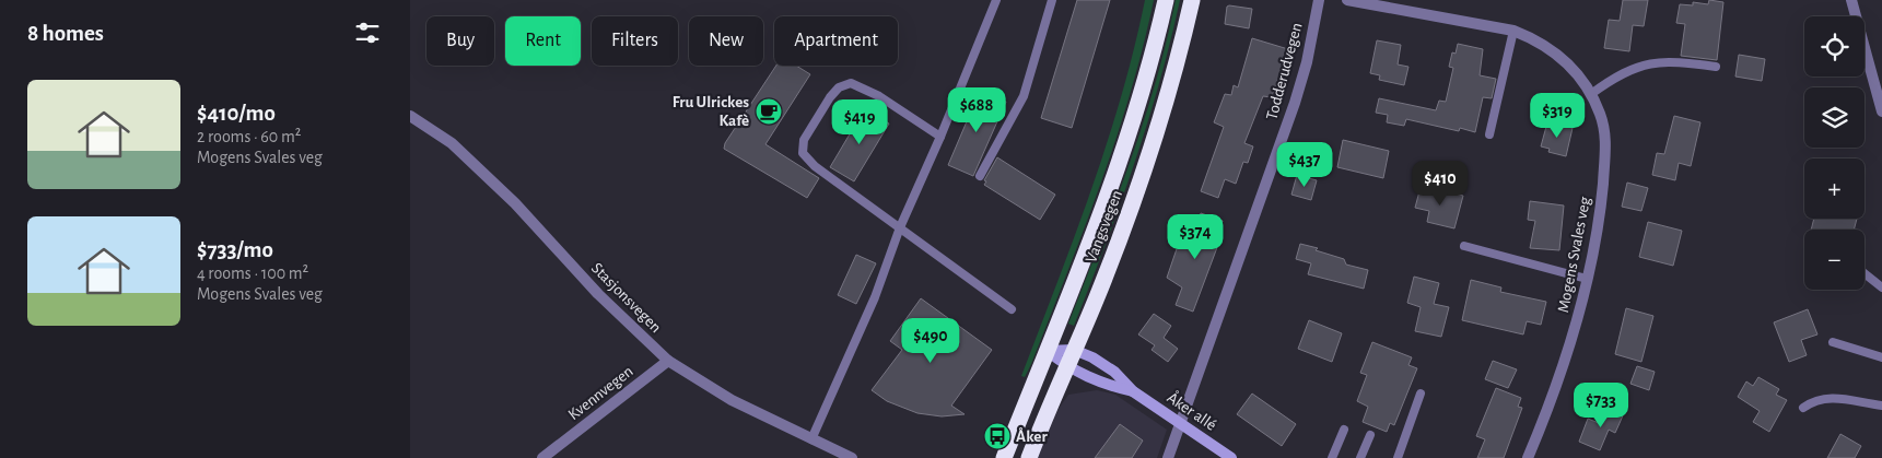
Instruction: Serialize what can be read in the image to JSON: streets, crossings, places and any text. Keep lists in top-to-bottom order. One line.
{"streets":{"highway":["Vangsvegen"],"street":["Todderudvegen","Mogens Svales veg","Stasjonsvegen","Kvennvegen","Åker allé"]},"crossings":[["Todderudvegen","Åker allé"],["Vangsvegen","Åker allé"],["Stasjonsvegen","Kvennvegen"]],"places":{"cafe":["Fru Ulrickes Kafè"],"bus stop":["Åker"]},"page":{"heading":"8 homes","map_buttons":["+","−"],"chip":["Buy","Rent","Filters","New","Apartment"],"list":[{"name":"$410/mo","note":"2 rooms · 60 m² · Mogens Svales veg"},{"name":"$733/mo","note":"4 rooms · 100 m² · Mogens Svales veg"}],"price":["$688","$319","$419","$437","$410","$374","$490","$733"]}}
